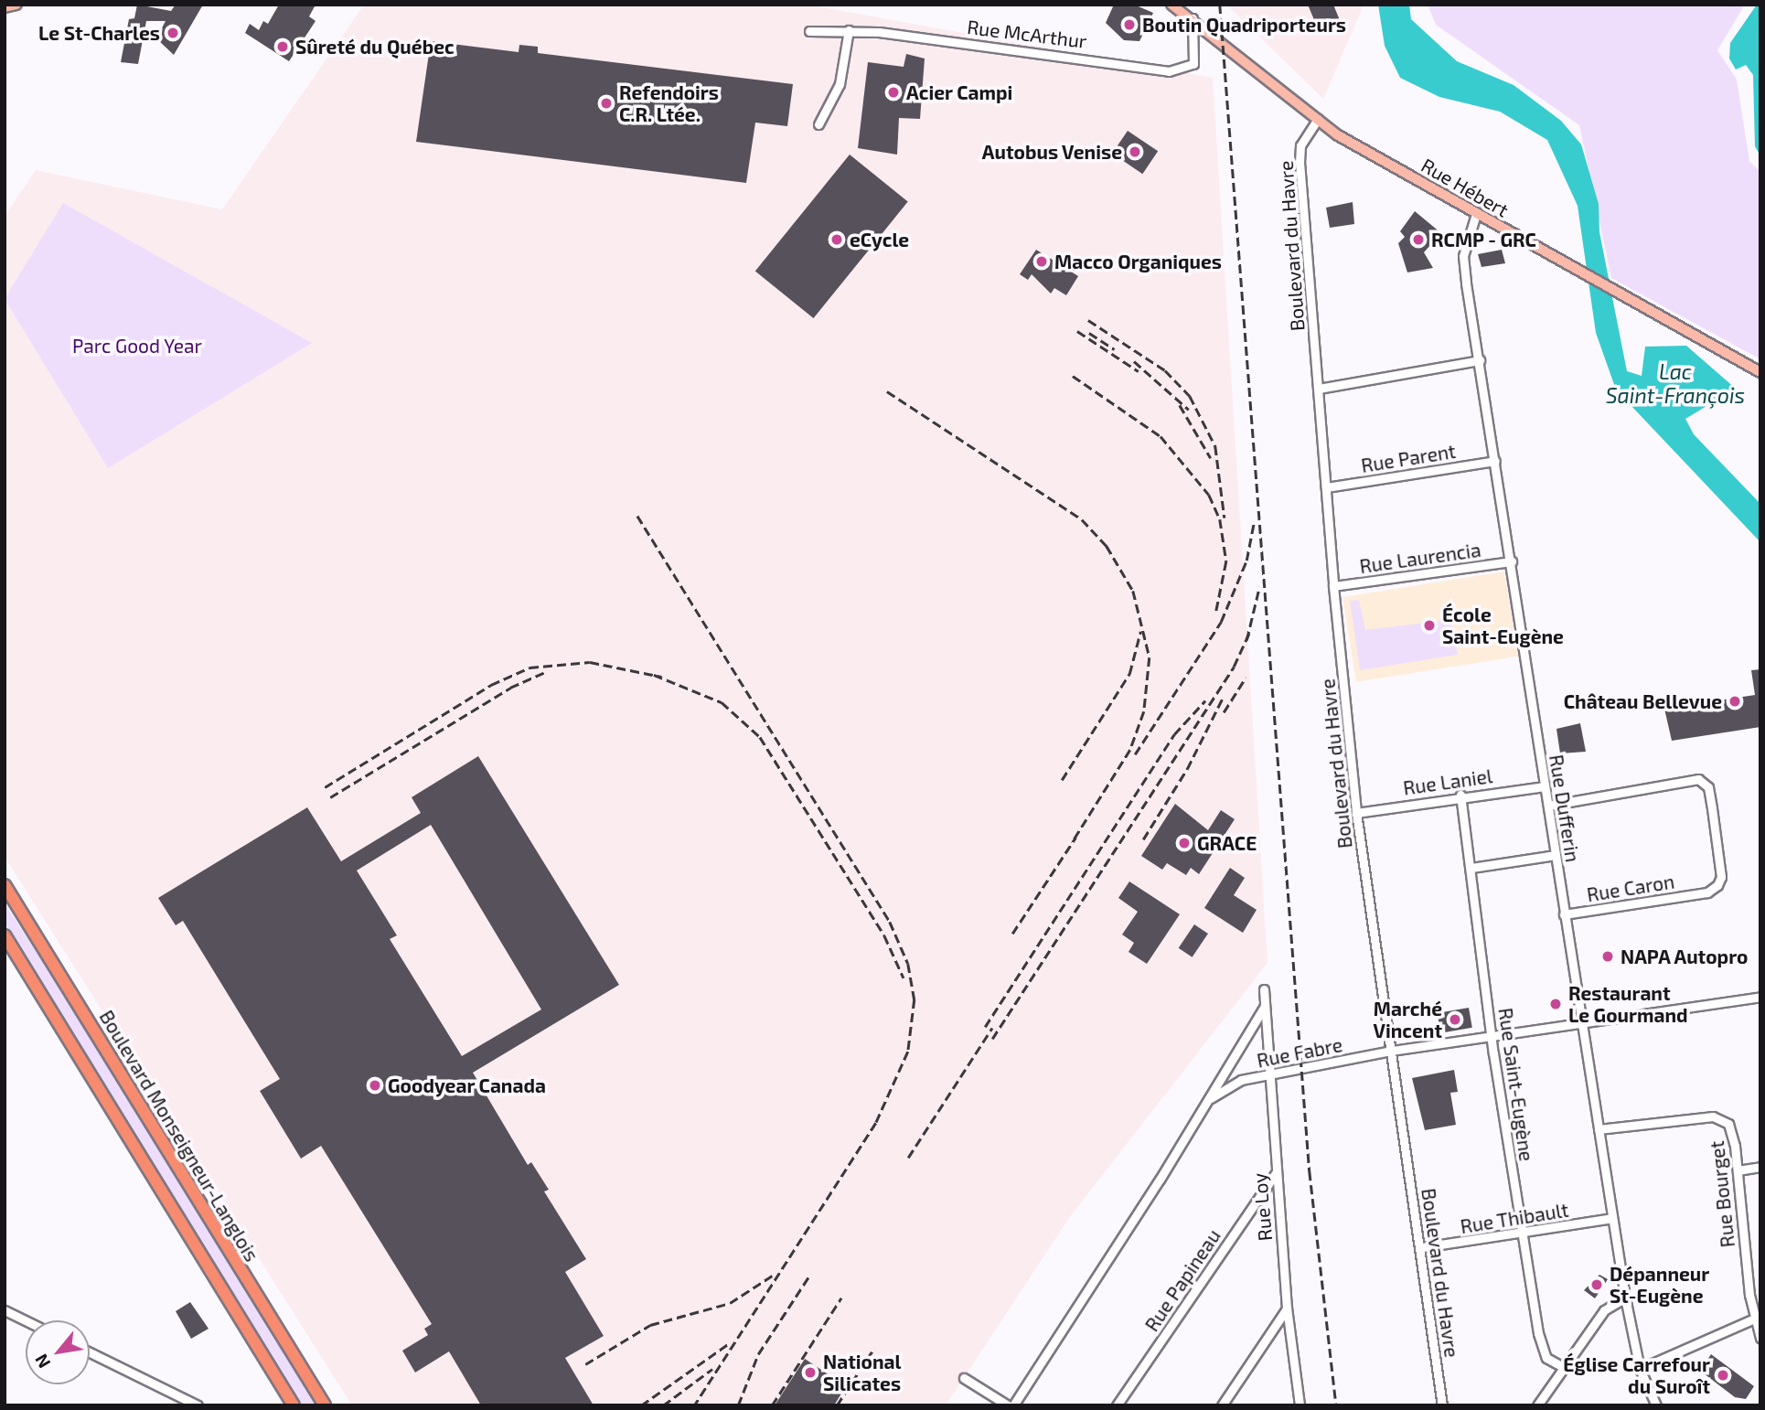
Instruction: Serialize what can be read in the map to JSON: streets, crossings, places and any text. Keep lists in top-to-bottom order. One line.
{"streets":{"highway":["Boulevard Monseigneur-Langlois"],"main road":["Rue Hébert"],"street":["Rue McArthur","Boulevard du Havre","Rue Parent","Rue Laurencia","Rue Laniel","Rue Dufferin","Rue Caron","Rue Fabre","Rue Saint-Eugène","Rue Bourget","Rue Loy","Rue Thibault","Rue Papineau"]},"crossings":[["Rue McArthur","Rue Hébert"],["Rue Hébert","Boulevard du Havre"],["Rue Hébert","Rue Dufferin"],["Boulevard du Havre","Rue Parent"],["Boulevard du Havre","Rue Laurencia"],["Boulevard du Havre","Rue Laniel"],["Boulevard du Havre","Rue Fabre"],["Boulevard du Havre","Rue Thibault"],["Rue Parent","Rue Dufferin"],["Rue Laurencia","Rue Dufferin"],["Rue Laniel","Rue Dufferin"],["Rue Laniel","Rue Saint-Eugène"],["Rue Dufferin","Rue Caron"],["Rue Dufferin","Rue Fabre"],["Rue Dufferin","Rue Bourget"],["Rue Dufferin","Rue Thibault"],["Rue Fabre","Rue Saint-Eugène"],["Rue Fabre","Rue Loy"],["Rue Saint-Eugène","Rue Thibault"],["Rue Loy","Rue Papineau"]],"water":["Lac Saint-François"],"parks":["Parc Good Year"],"places":["Boutin Quadriporteurs","Le St-Charles","Sûreté du Québec","Acier Campi","Refendoirs C.R. Ltée.","Autobus Venise","eCycle","RCMP - GRC","Macco Organiques","École Saint-Eugène","Château Bellevue","GRACE","NAPA Autopro","Restaurant Le Gourmand","Marché Vincent","Goodyear Canada","Dépanneur St-Eugène","National Silicates","Église Carrefour du Suroît"],"north":"bottom left"}
